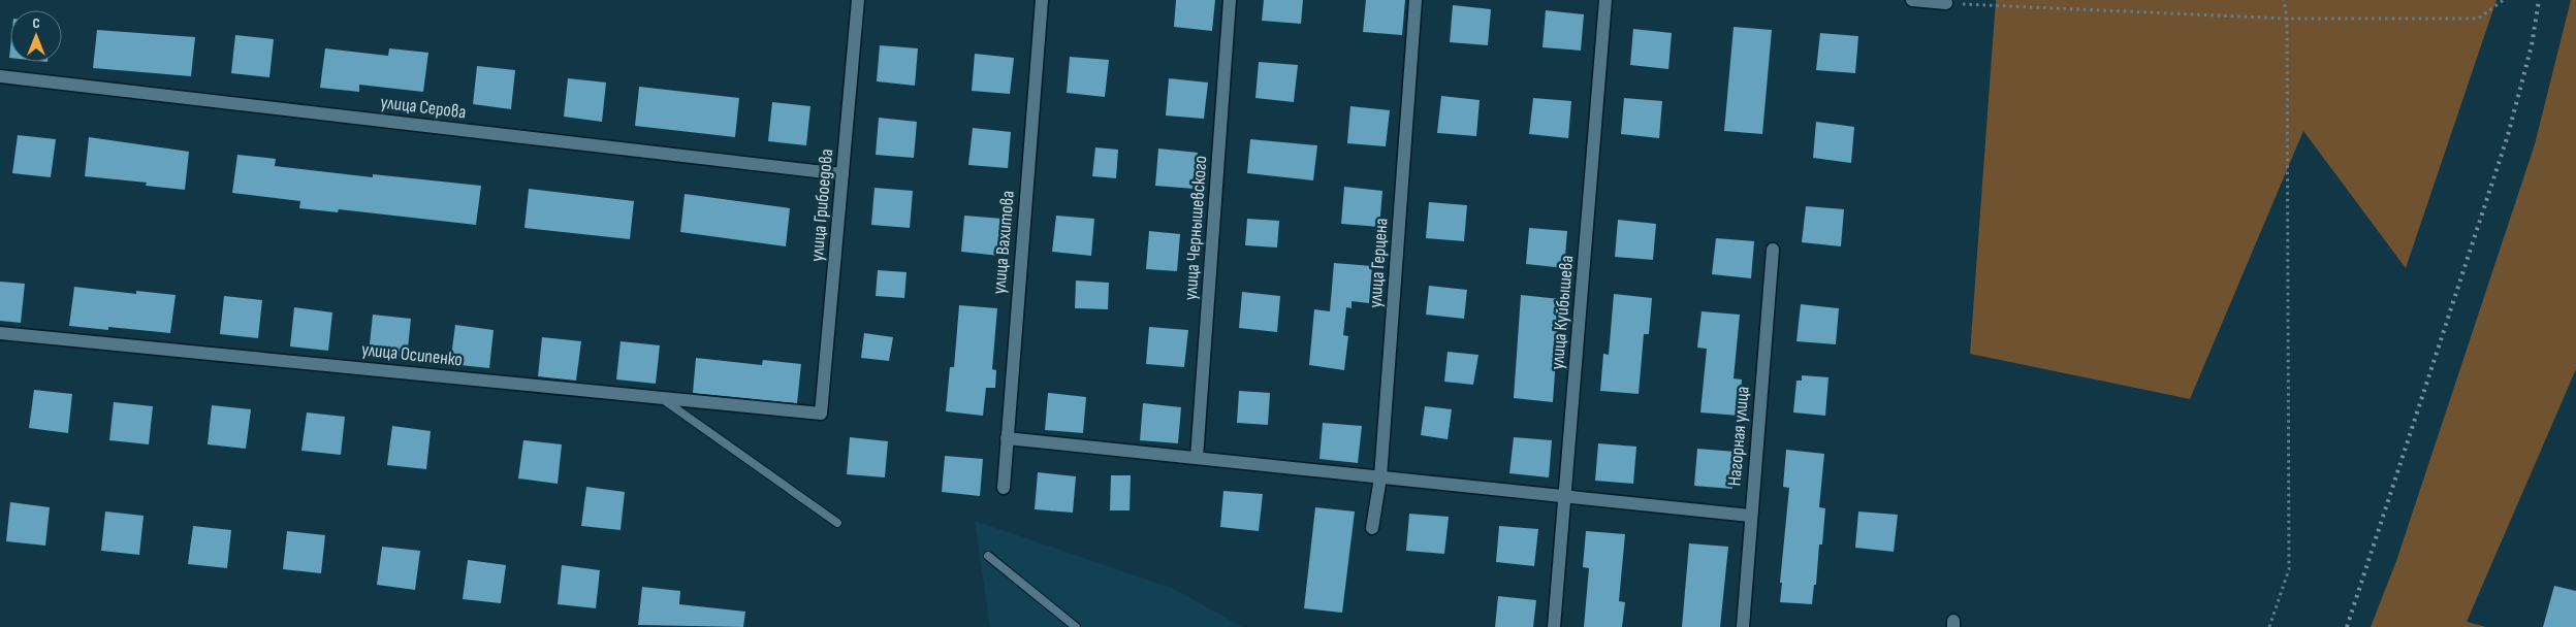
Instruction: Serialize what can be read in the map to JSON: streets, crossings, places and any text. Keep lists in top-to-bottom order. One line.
{"streets":{"street":["улица Серова","улица Грибоедова","улица Чернышевского","улица Вахитова","улица Герцена","улица Куйбышева","улица Осипенко","Нагорная улица"]},"crossings":[["улица Серова","улица Грибоедова"],["улица Грибоедова","улица Осипенко"]],"north":"top"}
